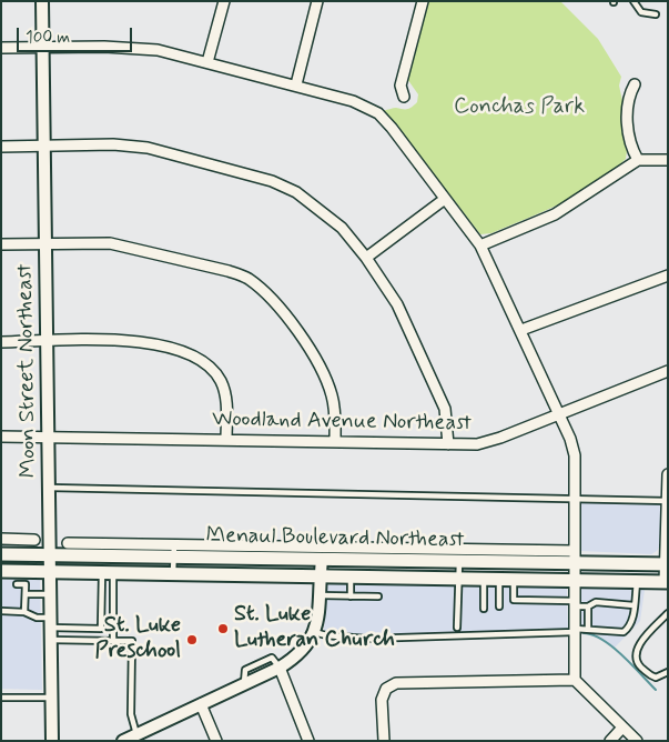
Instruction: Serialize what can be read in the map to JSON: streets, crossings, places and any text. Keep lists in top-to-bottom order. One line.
{"streets":{"main road":["Menaul Boulevard Northeast"],"street":["Moon Street Northeast","Woodland Avenue Northeast"]},"crossings":[["Moon Street Northeast","Woodland Avenue Northeast"],["Moon Street Northeast","Menaul Boulevard Northeast"]],"parks":["Conchas Park"],"places":["St. Luke Lutheran Church","St. Luke Preschool"],"scale_bar":"100 m"}
